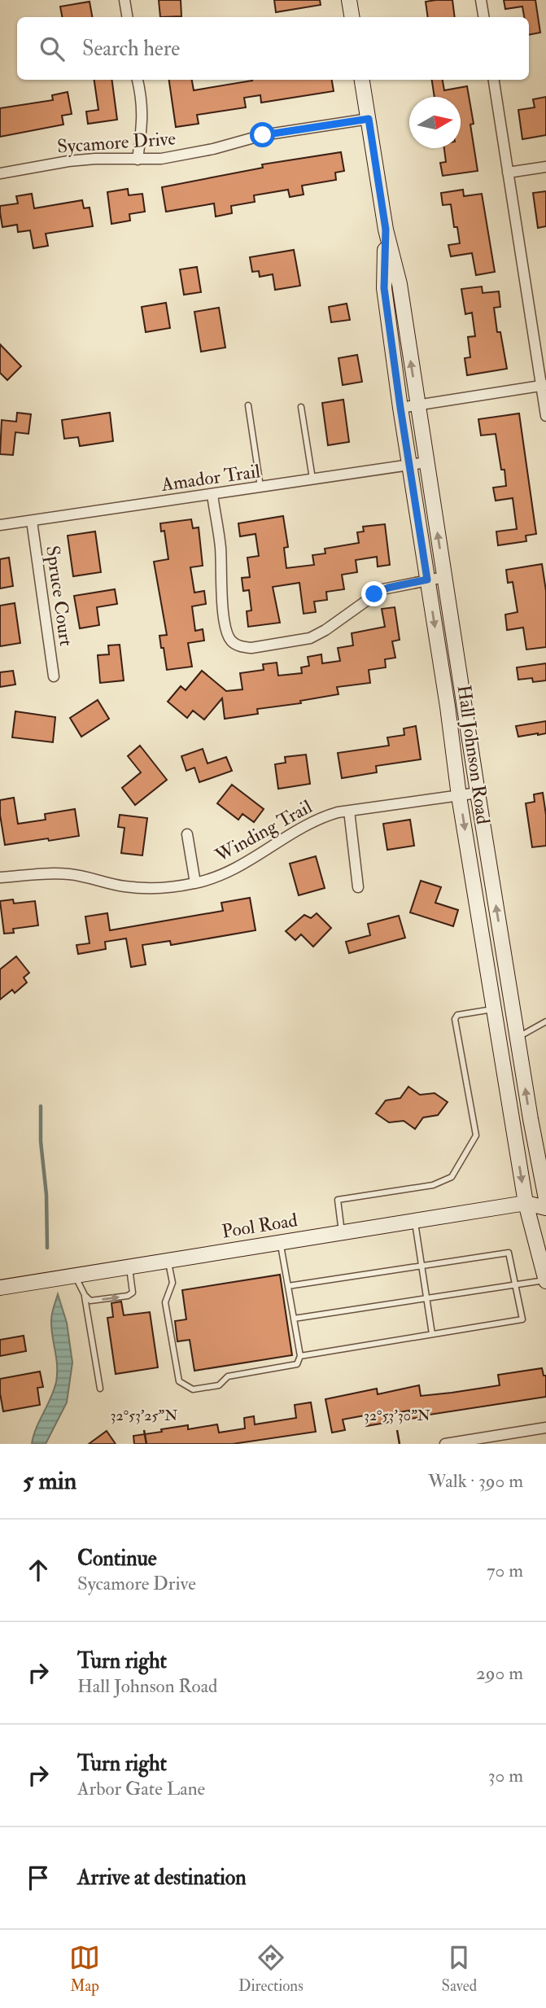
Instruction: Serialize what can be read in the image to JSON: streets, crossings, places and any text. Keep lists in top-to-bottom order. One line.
{"streets":{"main road":["Hall Johnson Road","Pool Road"],"street":["Sycamore Drive","Amador Trail","Spruce Court","Winding Trail"]},"crossings":[["Sycamore Drive","Hall Johnson Road"],["Amador Trail","Spruce Court"],["Amador Trail","Hall Johnson Road"],["Hall Johnson Road","Winding Trail"],["Hall Johnson Road","Pool Road"]],"north":"right","page":{"search":"Search here","heading":["5 min","Walk · 390 m"],"list":[["Continue","Sycamore Drive","70 m"],["Turn right","Hall Johnson Road","290 m"],["Turn right","Arbor Gate Lane","30 m"],"Arrive at destination"],"nav":["Map","Directions","Saved"]},"coordinates":["32°53'25\"N","32°53'30\"N"]}
